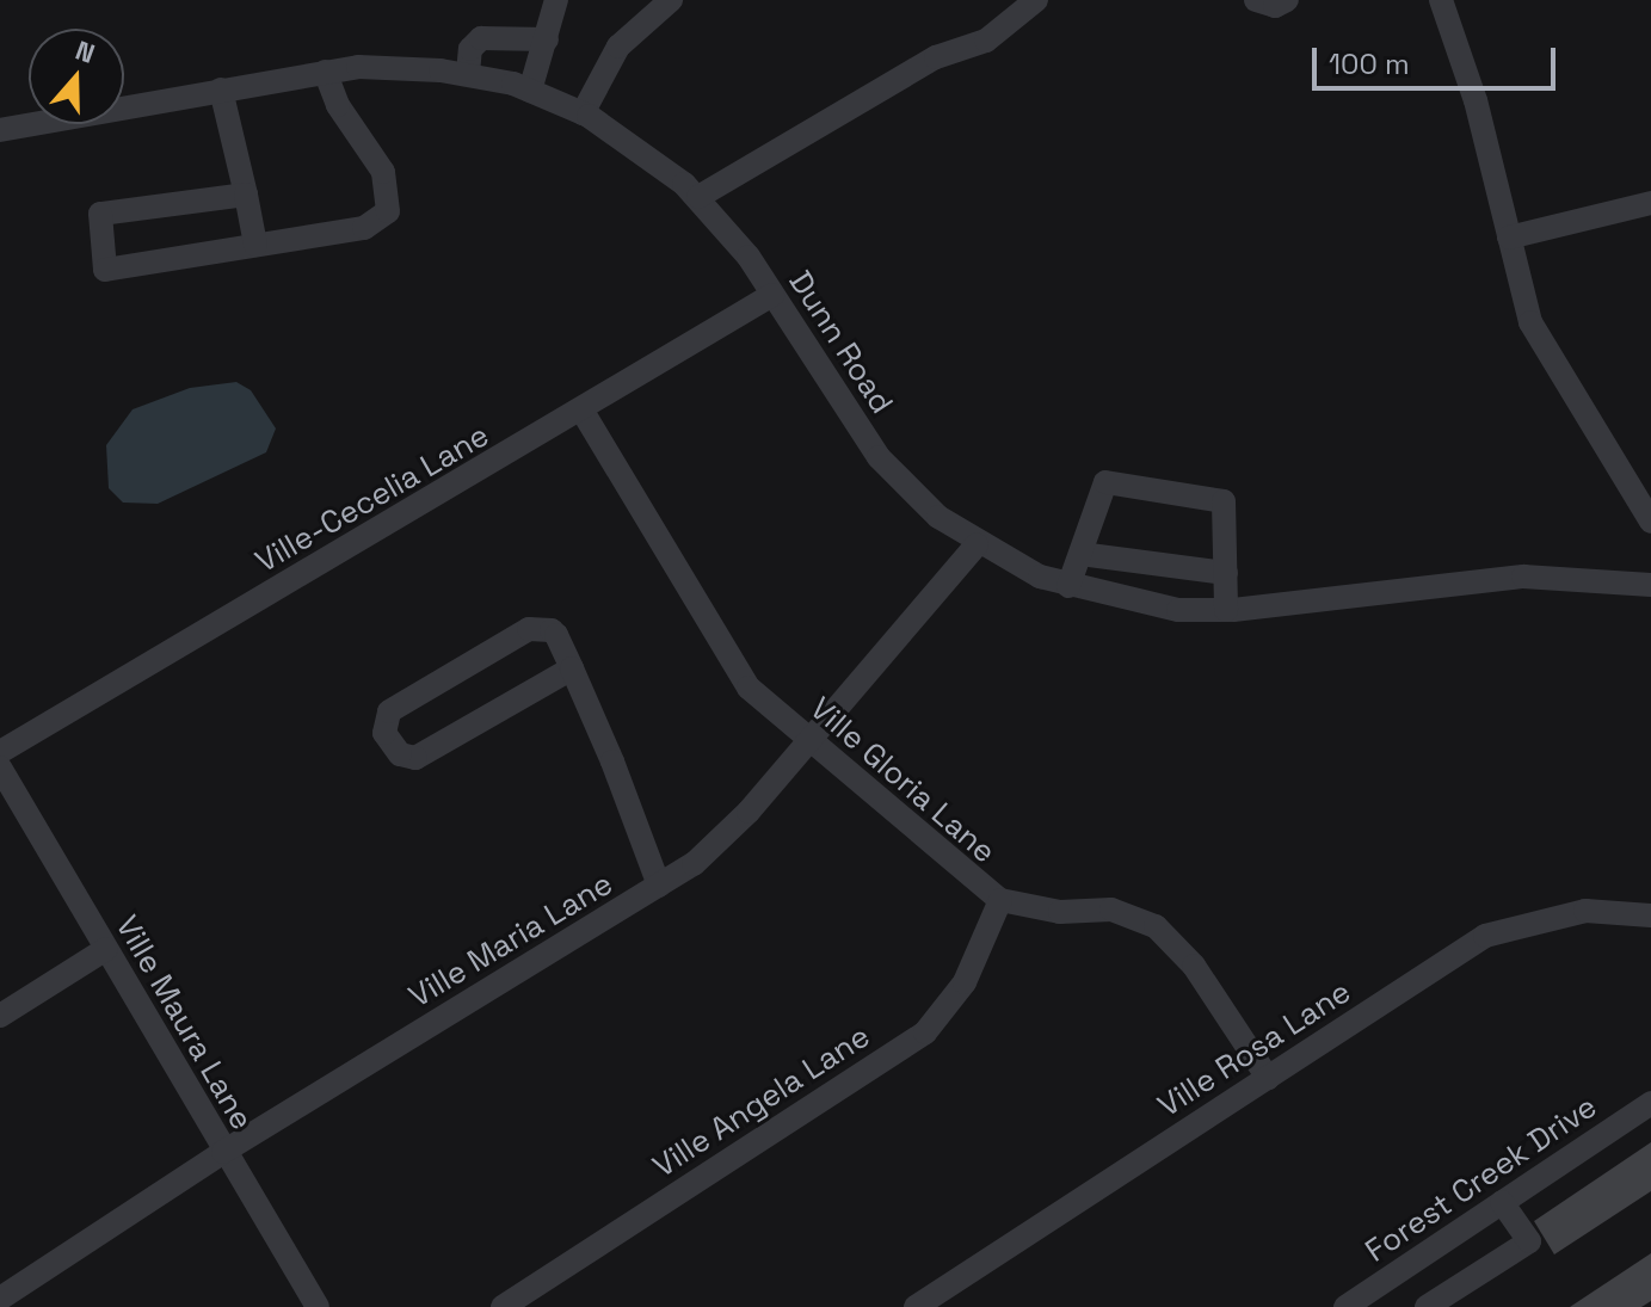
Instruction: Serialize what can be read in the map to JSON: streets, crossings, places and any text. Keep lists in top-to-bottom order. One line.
{"streets":{"street":["Dunn Road","Ville-Cecelia Lane","Ville Gloria Lane","Ville Maria Lane","Ville Maura Lane","Ville Rosa Lane","Ville Angela Lane","Forest Creek Drive"]},"crossings":[["Dunn Road","Ville-Cecelia Lane"],["Dunn Road","Ville Maria Lane"],["Ville-Cecelia Lane","Ville Gloria Lane"],["Ville Gloria Lane","Ville Maria Lane"],["Ville Gloria Lane","Ville Rosa Lane"],["Ville Gloria Lane","Ville Angela Lane"],["Ville Maria Lane","Ville Maura Lane"]],"scale_bar":"100 m","north":"top"}
